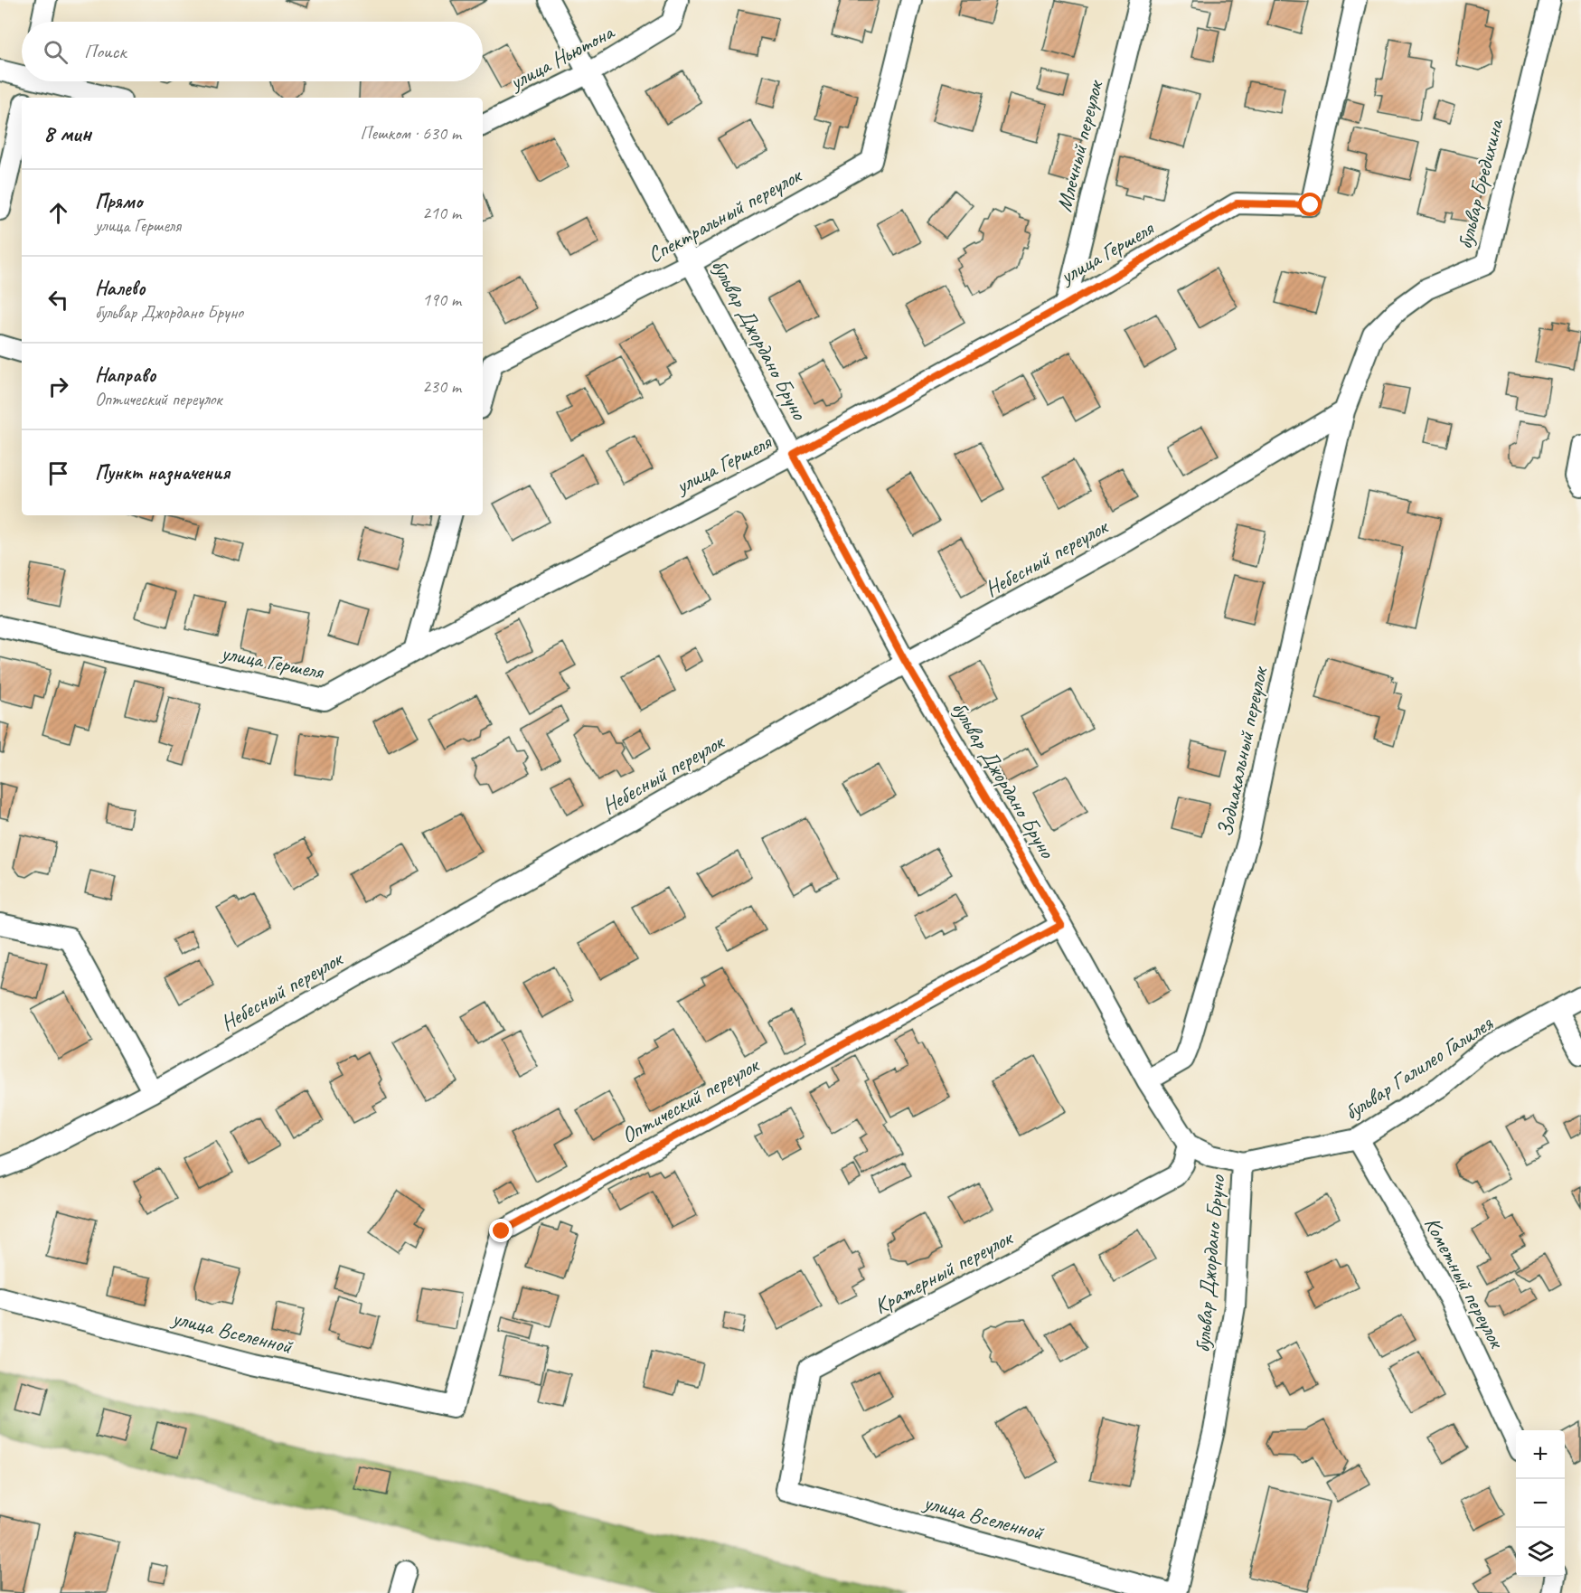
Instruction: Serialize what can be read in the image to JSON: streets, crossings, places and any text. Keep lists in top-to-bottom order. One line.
{"streets":{"street":["улица Ньютона","Млечный переулок","бульвар Бредихина","Спектральный переулок","улица Гершеля","бульвар Джордано Бруно","Небесный переулок","Зодиакальный переулок","бульвар Галилео Галилея","Оптический переулок","Кратерный переулок","Кометный переулок","улица Вселенной"]},"crossings":[["улица Ньютона","бульвар Джордано Бруно"],["Млечный переулок","улица Гершеля"],["бульвар Бредихина","Небесный переулок"],["бульвар Бредихина","Зодиакальный переулок"],["Спектральный переулок","бульвар Джордано Бруно"],["улица Гершеля","бульвар Джордано Бруно"],["бульвар Джордано Бруно","Небесный переулок"],["бульвар Джордано Бруно","Зодиакальный переулок"],["бульвар Джордано Бруно","бульвар Галилео Галилея"],["бульвар Джордано Бруно","Оптический переулок"],["бульвар Джордано Бруно","Кратерный переулок"],["Небесный переулок","Зодиакальный переулок"],["бульвар Галилео Галилея","Кометный переулок"],["Оптический переулок","улица Вселенной"],["Кратерный переулок","улица Вселенной"]],"page":{"search":"Поиск","heading":["8 мин","Пешком · 630 m"],"list":[["Прямо","улица Гершеля","210 m"],["Налево","бульвар Джордано Бруно","190 m"],["Направо","Оптический переулок","230 m"],"Пункт назначения"],"map_buttons":["+","−"]}}
